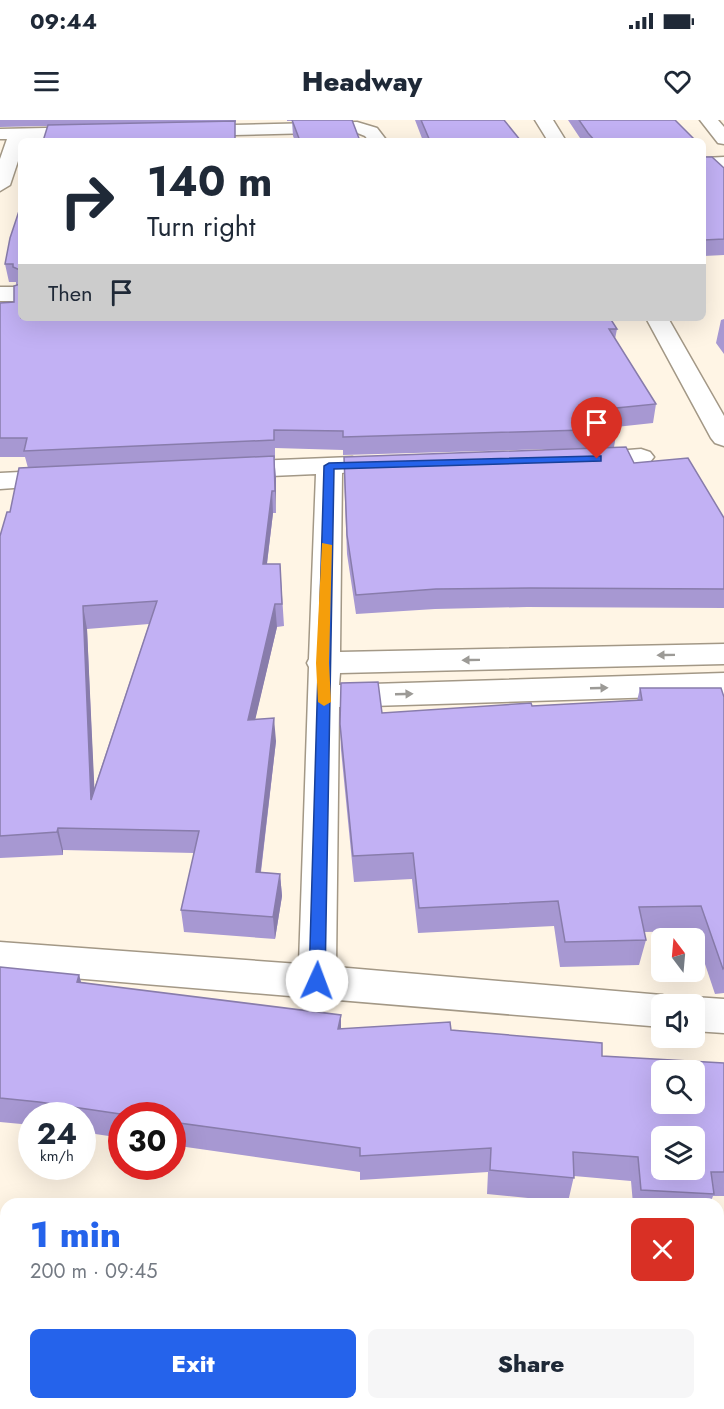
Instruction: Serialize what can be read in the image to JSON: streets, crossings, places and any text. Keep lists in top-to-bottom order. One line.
{"north":"top","page":{"status":"09:44","header":"Headway","turn":["140 m","Turn right"],"then":"Then","speed":"24 km/h","limit":"30","heading":["1 min","200 m · 09:45"],"buttons":["Exit","Share"]}}
